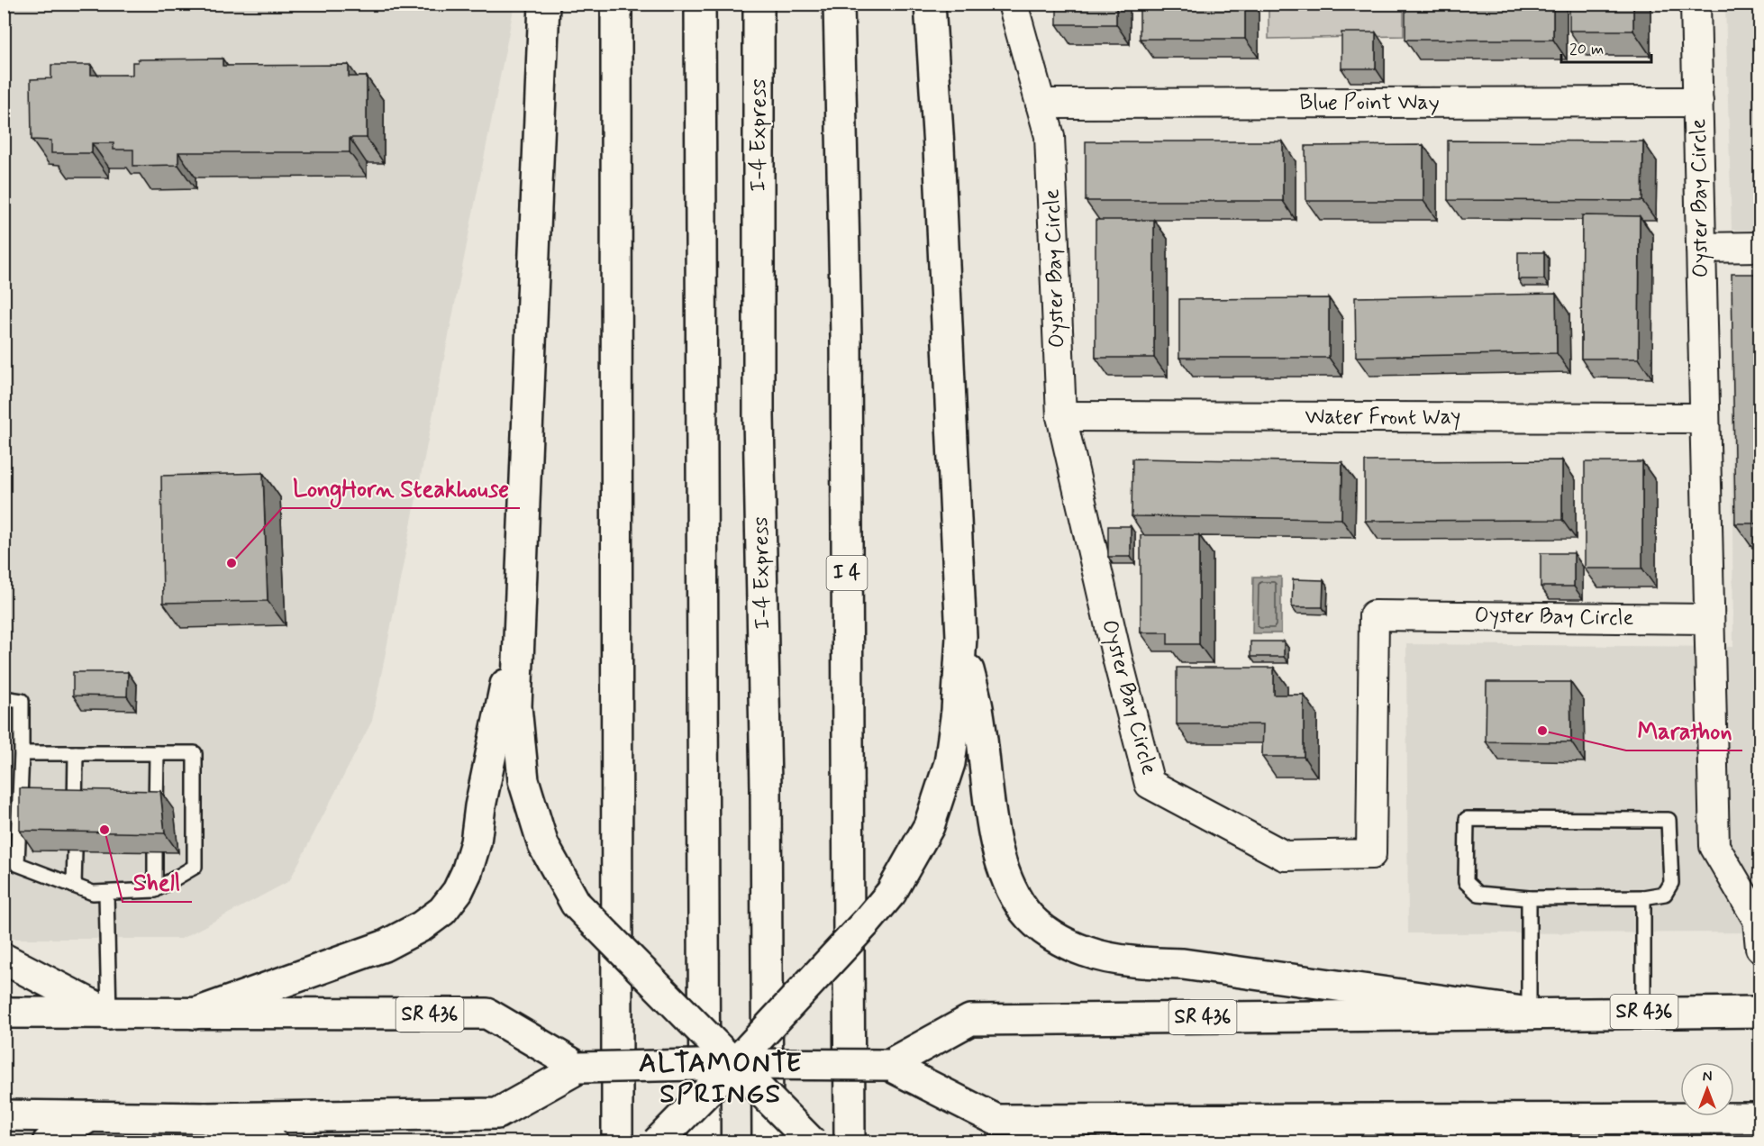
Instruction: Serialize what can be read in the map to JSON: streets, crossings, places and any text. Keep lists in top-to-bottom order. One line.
{"streets":{"main road":["I-4 Express","I 4","SR 436"],"street":["Blue Point Way","Oyster Bay Circle","Water Front Way"]},"crossings":[["Blue Point Way","Oyster Bay Circle"],["Oyster Bay Circle","Water Front Way"]],"districts":["ALTAMONTE SPRINGS"],"places":["LongHorn Steakhouse","Marathon","Shell"],"scale_bar":"20 m","north":"top"}
